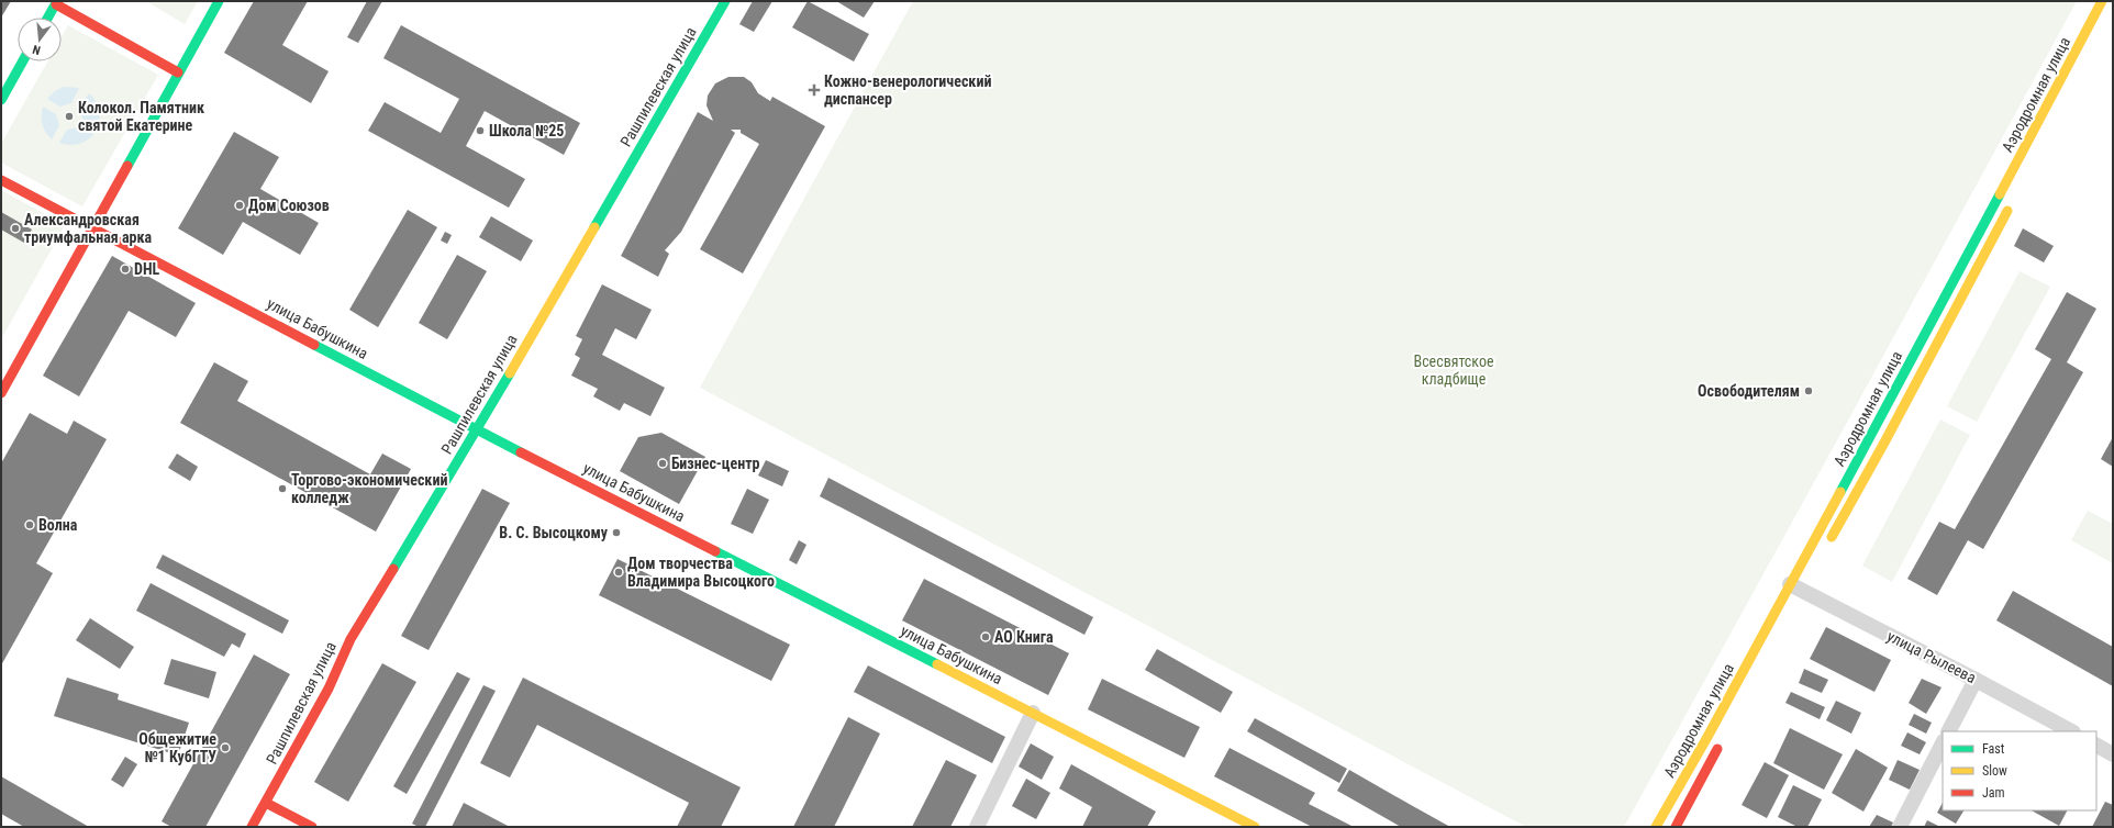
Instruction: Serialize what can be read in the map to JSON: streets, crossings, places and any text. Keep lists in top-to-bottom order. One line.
{"streets":{"street":["Рашпилевская улица","Аэродромная улица","улица Бабушкина","улица Рылеева"]},"crossings":[["Рашпилевская улица","улица Бабушкина"],["Аэродромная улица","улица Рылеева"]],"parks":["Всесвятское кладбище"],"places":{"health":["Кожно-венерологический диспансер"],"other":["Колокол. Памятник святой Екатерине","Школа №25","Дом Союзов","Александровская триумфальная арка","DHL","Освободителям","Бизнес-центр","Торгово-экономический колледж","Волна","В. С. Высоцкому","Дом творчества Владимира Высоцкого","АО Книга","Общежитие №1 КубГТУ"]},"legend":["Fast","Slow","Jam"],"north":"bottom"}
